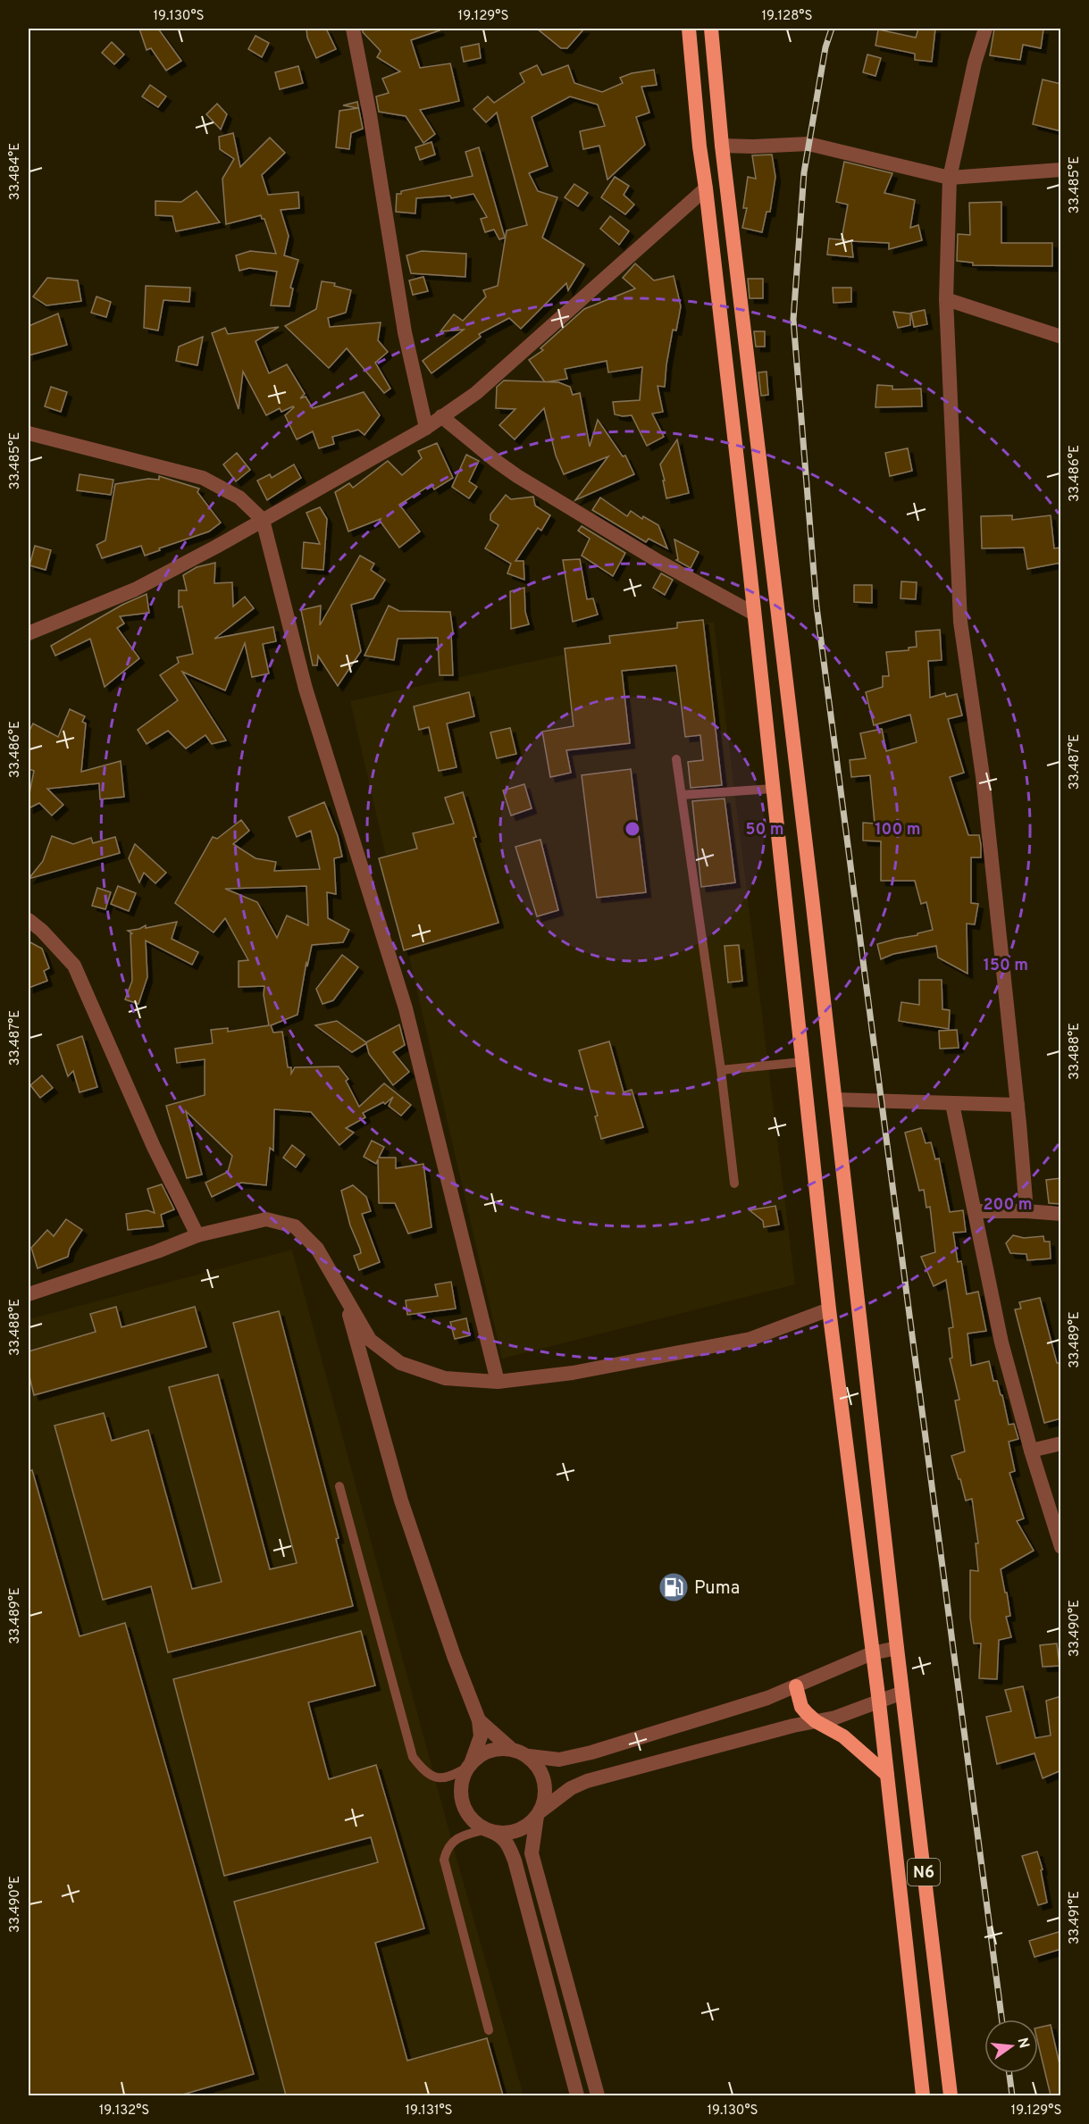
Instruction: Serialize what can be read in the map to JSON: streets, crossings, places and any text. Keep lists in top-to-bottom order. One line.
{"streets":{"highway":["N6"]},"places":{"fuel station":["Puma"]},"north":"right","coordinates":["19.130°S","19.129°S","19.128°S","33.484°E","33.485°E","33.486°E","33.487°E","33.488°E","33.489°E","33.490°E","33.491°E","19.132°S","19.131°S"],"rings":["50 m","100 m","150 m","200 m"]}
